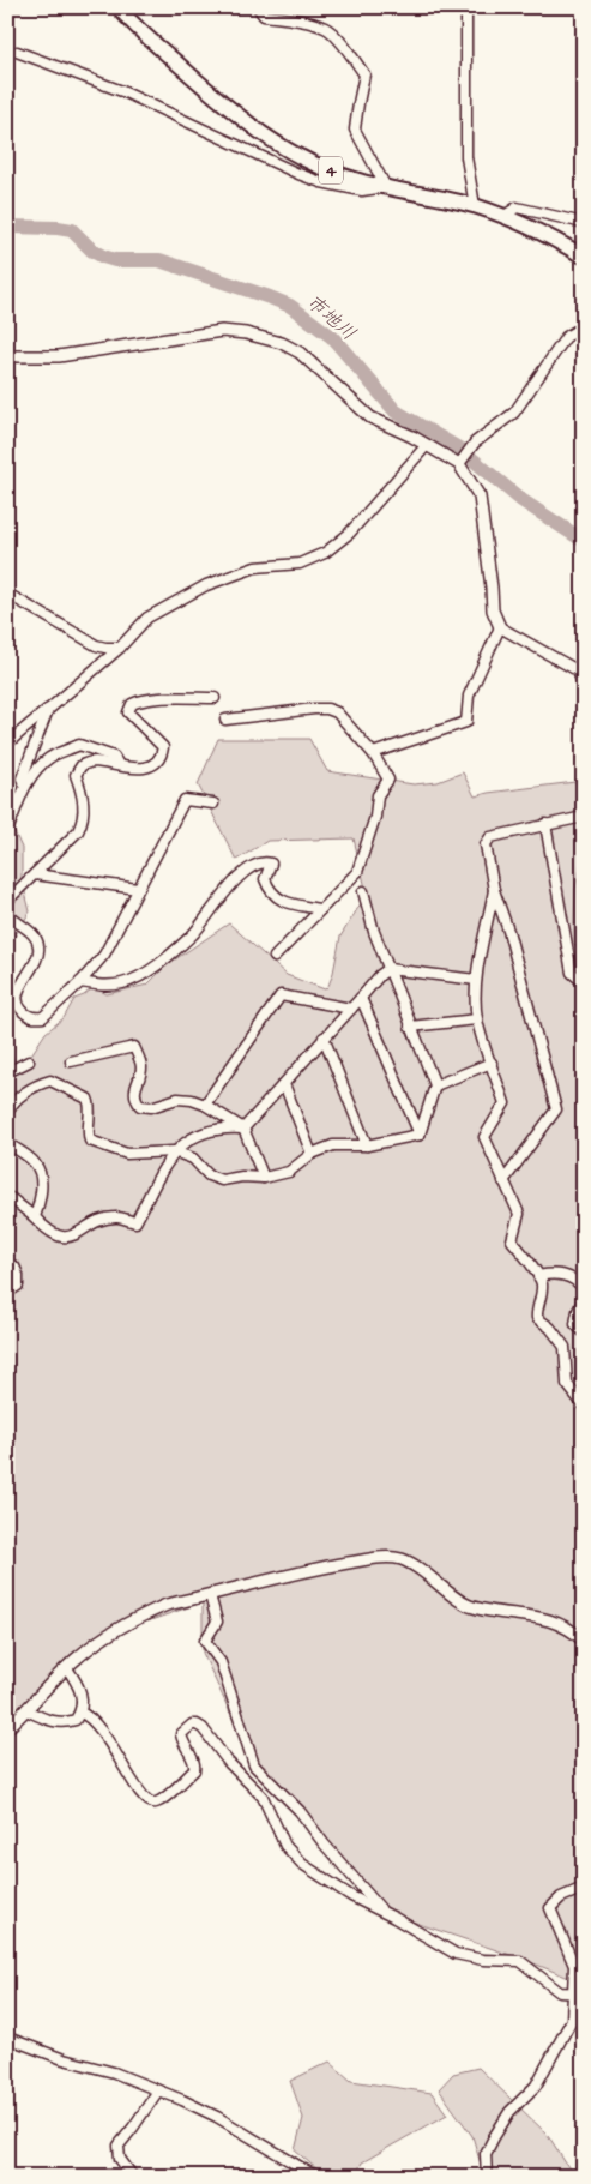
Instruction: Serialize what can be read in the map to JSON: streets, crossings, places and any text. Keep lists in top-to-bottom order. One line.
{"streets":{"main road":["4"]},"water":["市地川"]}
